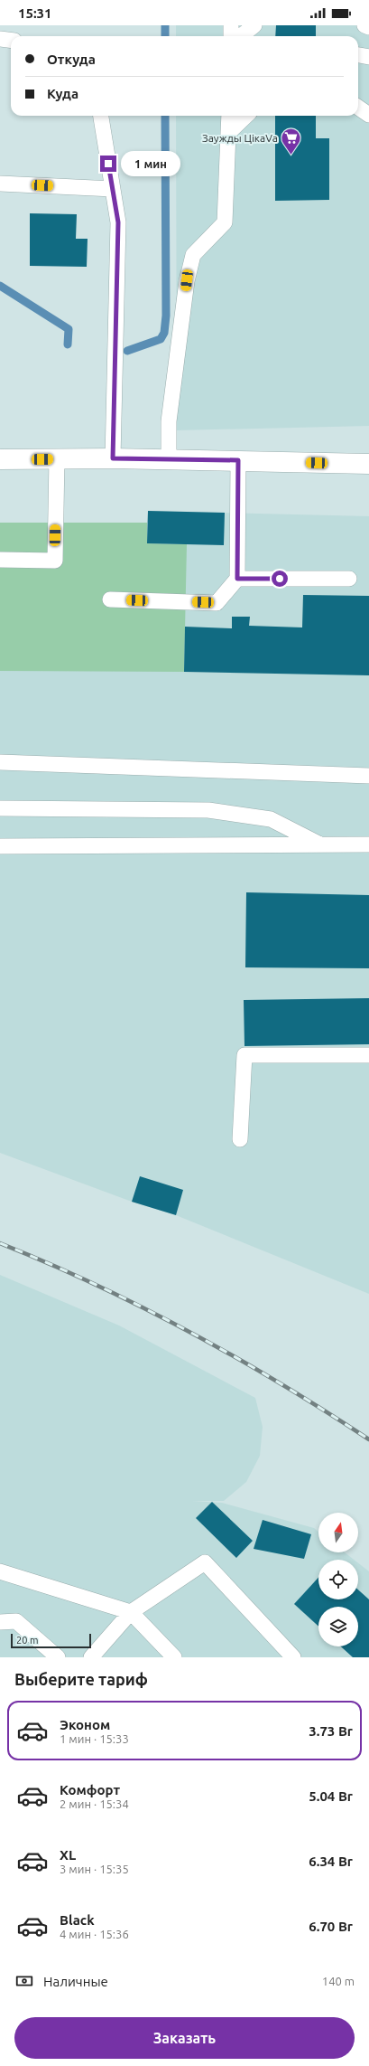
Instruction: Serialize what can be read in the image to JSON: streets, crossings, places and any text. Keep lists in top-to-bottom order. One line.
{"places":{"supermarket":["Заужды ЦікаVа"]},"scale_bar":"20 m","north":"top","page":{"status":"15:31","banner":["Откуда","Куда"],"bubble":"1 мин","scale":"20 m","heading":"Выберите тариф","list":[{"name":"Эконом","note":"1 мин · 15:33","value":"3.73 Br"},{"name":"Комфорт","note":"2 мин · 15:34","value":"5.04 Br"},{"name":"XL","note":"3 мин · 15:35","value":"6.34 Br"},{"name":"Black","note":"4 мин · 15:36","value":"6.70 Br"}],"pay":["Наличные","140 m"],"buttons":"Заказать"}}
